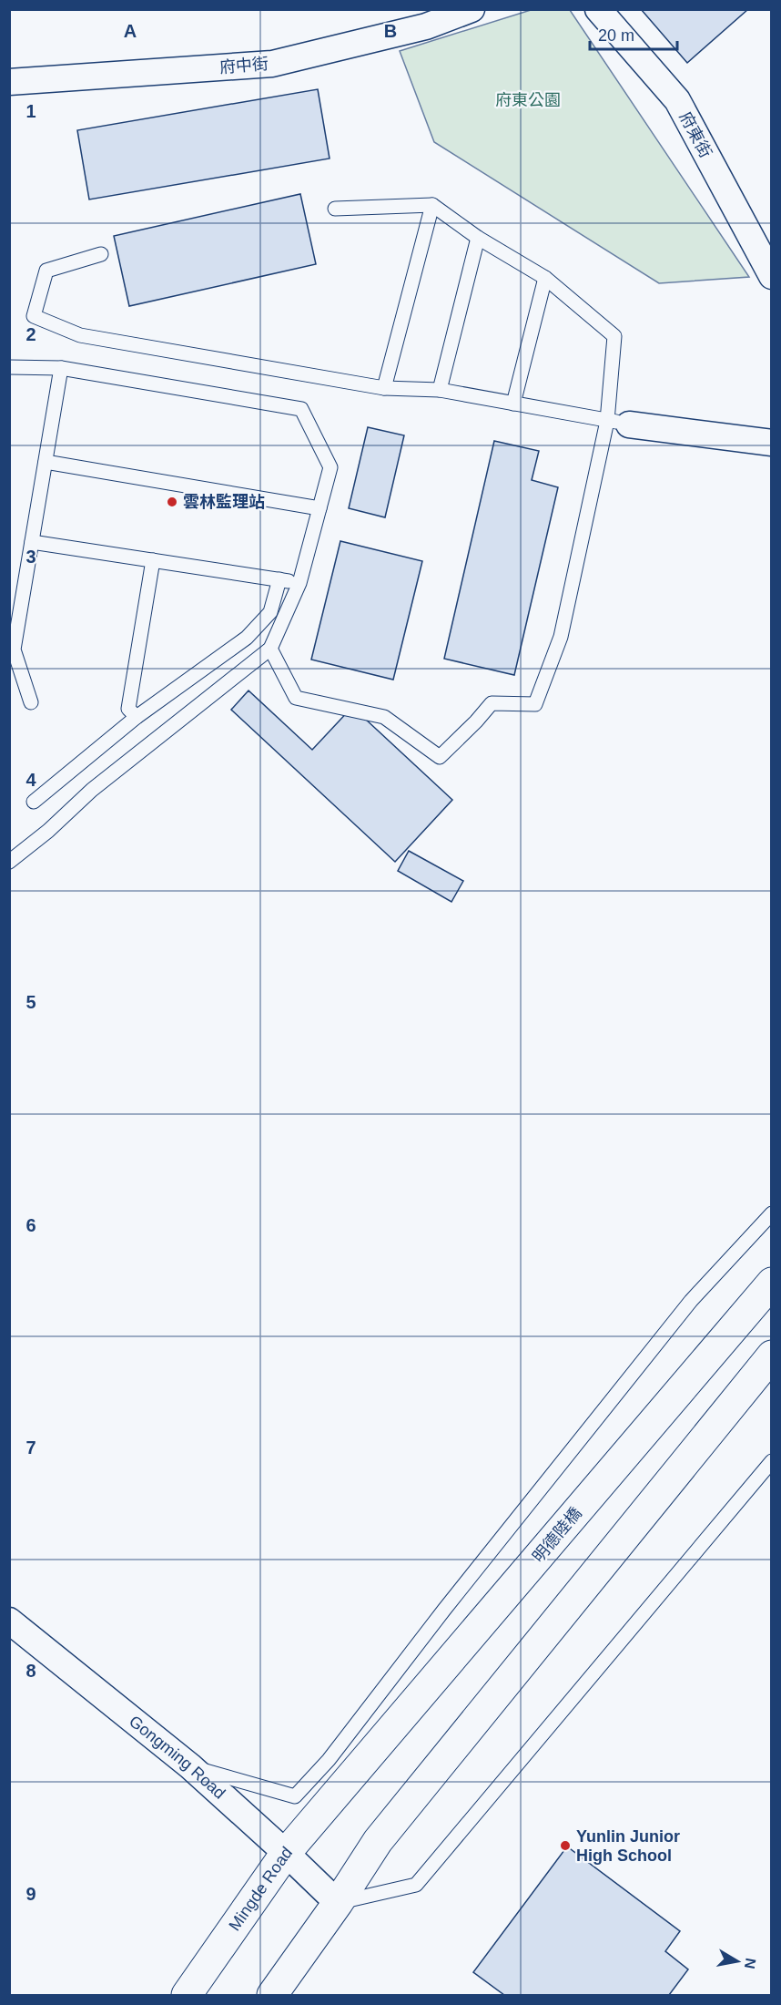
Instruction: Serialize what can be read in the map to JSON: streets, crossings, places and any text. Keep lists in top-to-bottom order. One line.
{"streets":{"main road":["明德陸橋","Mingde Road"],"street":["府中街","府東街","Gongming Road"]},"crossings":[["明德陸橋","Mingde Road"],["Gongming Road","Mingde Road"]],"parks":["府東公園"],"places":["雲林監理站","Yunlin Junior High School"],"scale_bar":"20 m","north":"right","grid":{"columns":["A","B"],"rows":["1","2","3","4","5","6","7","8","9"]}}
